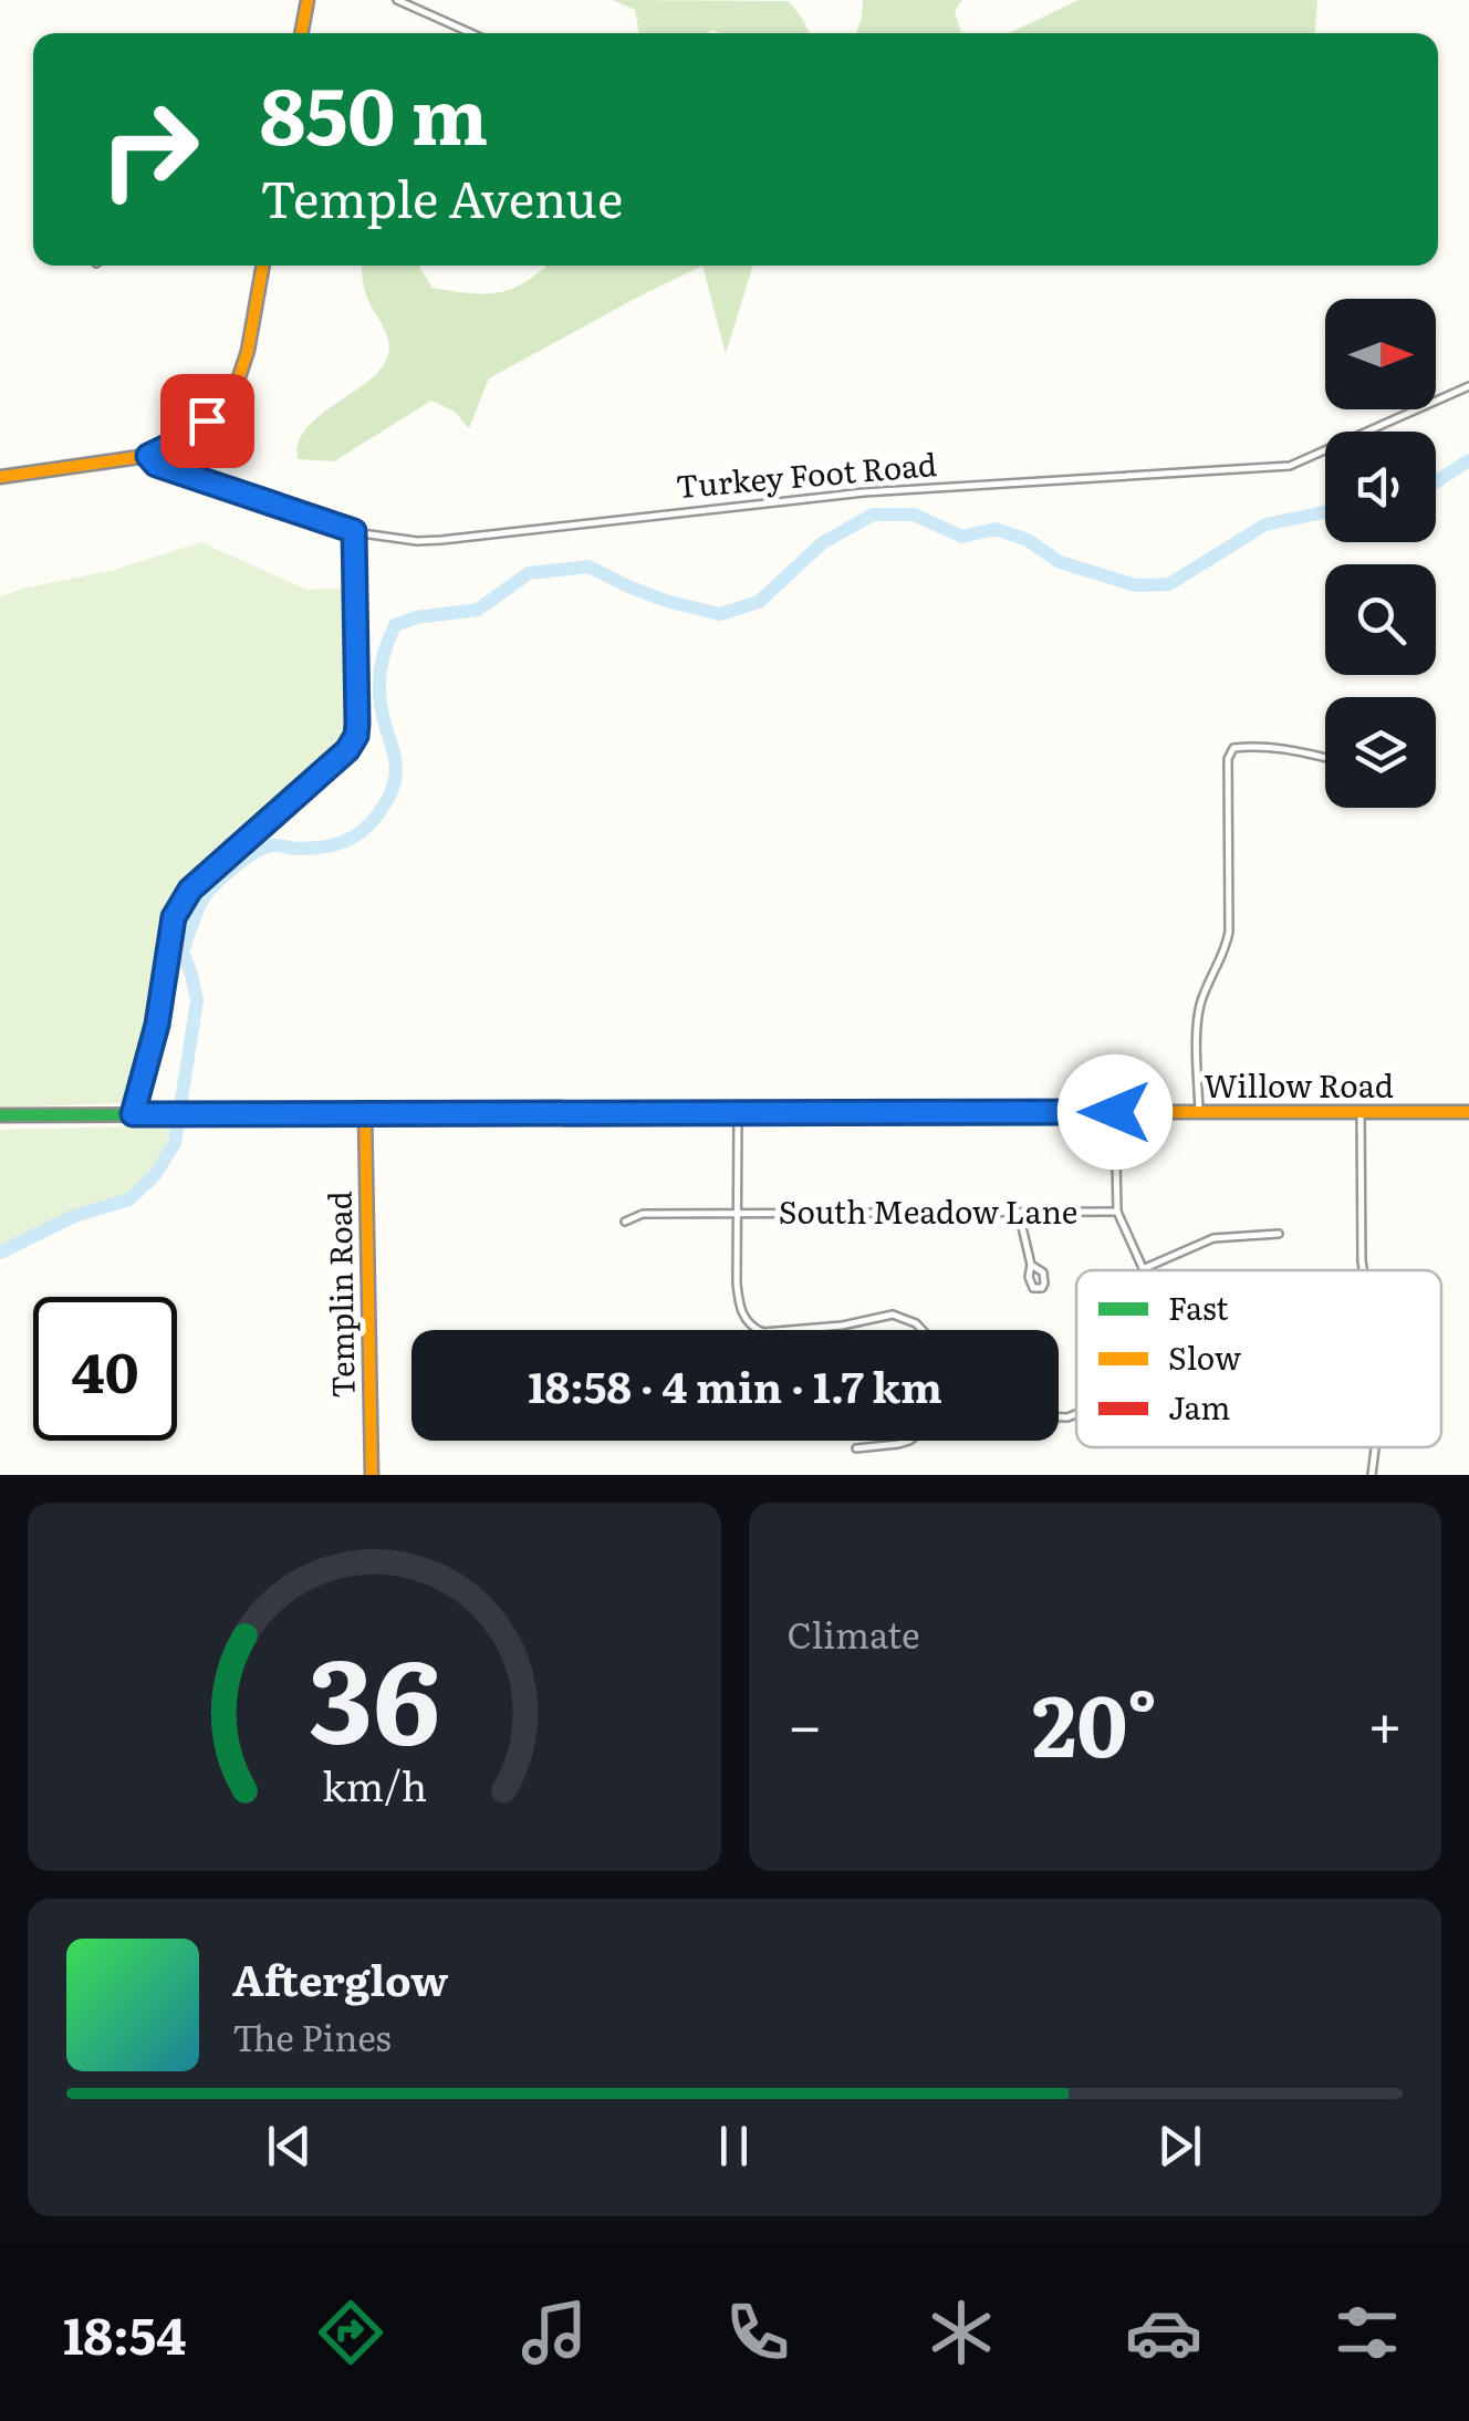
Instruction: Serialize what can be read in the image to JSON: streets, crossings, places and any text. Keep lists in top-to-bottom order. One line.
{"streets":{"street":["Turkey Foot Road","Willow Road","South Meadow Lane","Templin Road"]},"crossings":[["Willow Road","Templin Road"]],"legend":["Fast","Slow","Jam"],"north":"right","page":{"turn":["850 m","Temple Avenue"],"limit":"40","trip":"18:58 · 4 min · 1.7 km","tile":"Climate","heat":["−","20°","+"],"song":["Afterglow","The Pines"],"tabs":"18:54","gauge":["36","km/h"]}}
